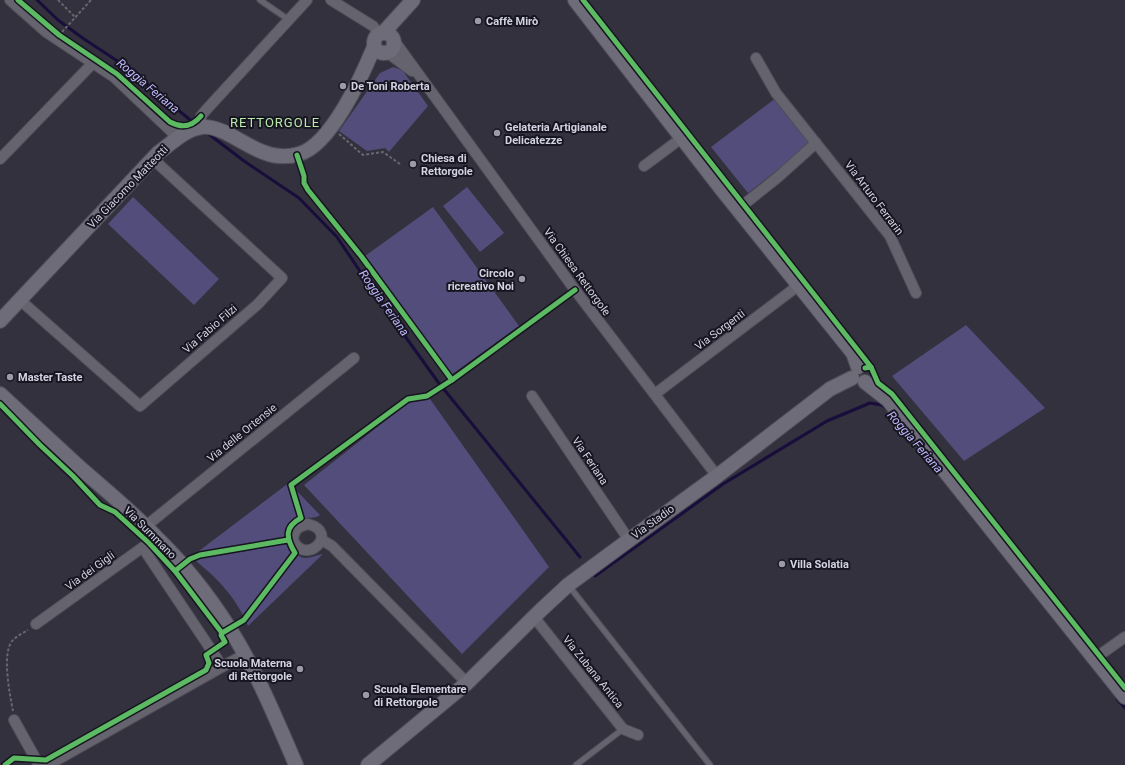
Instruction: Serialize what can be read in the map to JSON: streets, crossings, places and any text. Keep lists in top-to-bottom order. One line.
{"streets":{"street":["Via Giacomo Matteotti","Via Arturo Ferrarin","Via Chiesa Rettorgole","Via Fabio Filzi","Via Sorgenti","Via delle Ortensie","Via Feriana","Via Stadio","Via Summano","Via dei Gigli","Via Zubana Antica"]},"crossings":[["Via Giacomo Matteotti","Via Fabio Filzi"],["Via Chiesa Rettorgole","Via Sorgenti"],["Via Chiesa Rettorgole","Via Stadio"],["Via delle Ortensie","Via Summano"],["Via Feriana","Via Stadio"],["Via Stadio","Via Zubana Antica"],["Via Summano","Via dei Gigli"]],"districts":["RETTORGOLE"],"water":["Roggia Feriana"],"places":["Caffè Mirò","De Toni Roberta","Gelateria Artigianale Delicatezze","Chiesa di Rettorgole","Circolo ricreativo Noi","Master Taste","Villa Solatia","Scuola Materna di Rettorgole","Scuola Elementare di Rettorgole"]}
